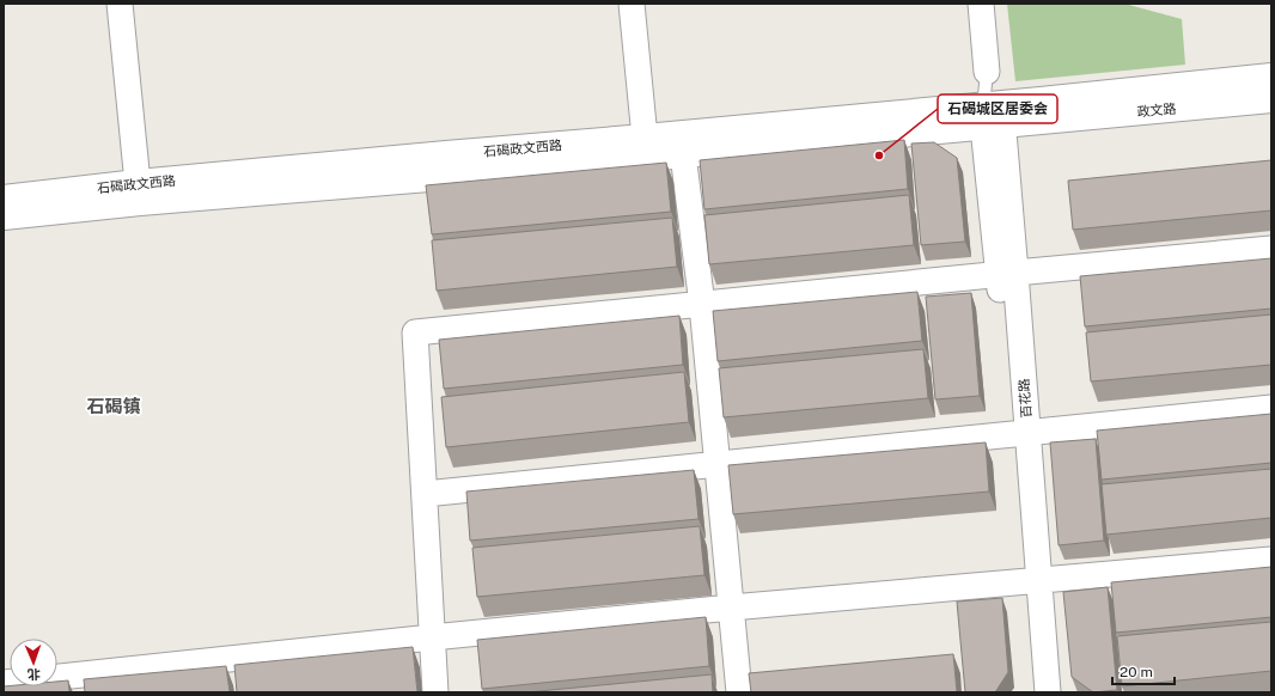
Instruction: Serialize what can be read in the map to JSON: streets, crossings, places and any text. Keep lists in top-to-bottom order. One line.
{"streets":{"street":["政文路","石碣政文西路","百花路"]},"crossings":[["政文路","石碣政文西路"],["石碣政文西路","百花路"]],"districts":["石碣镇"],"places":["石碣城区居委会"],"scale_bar":"20 m","north":"bottom"}
